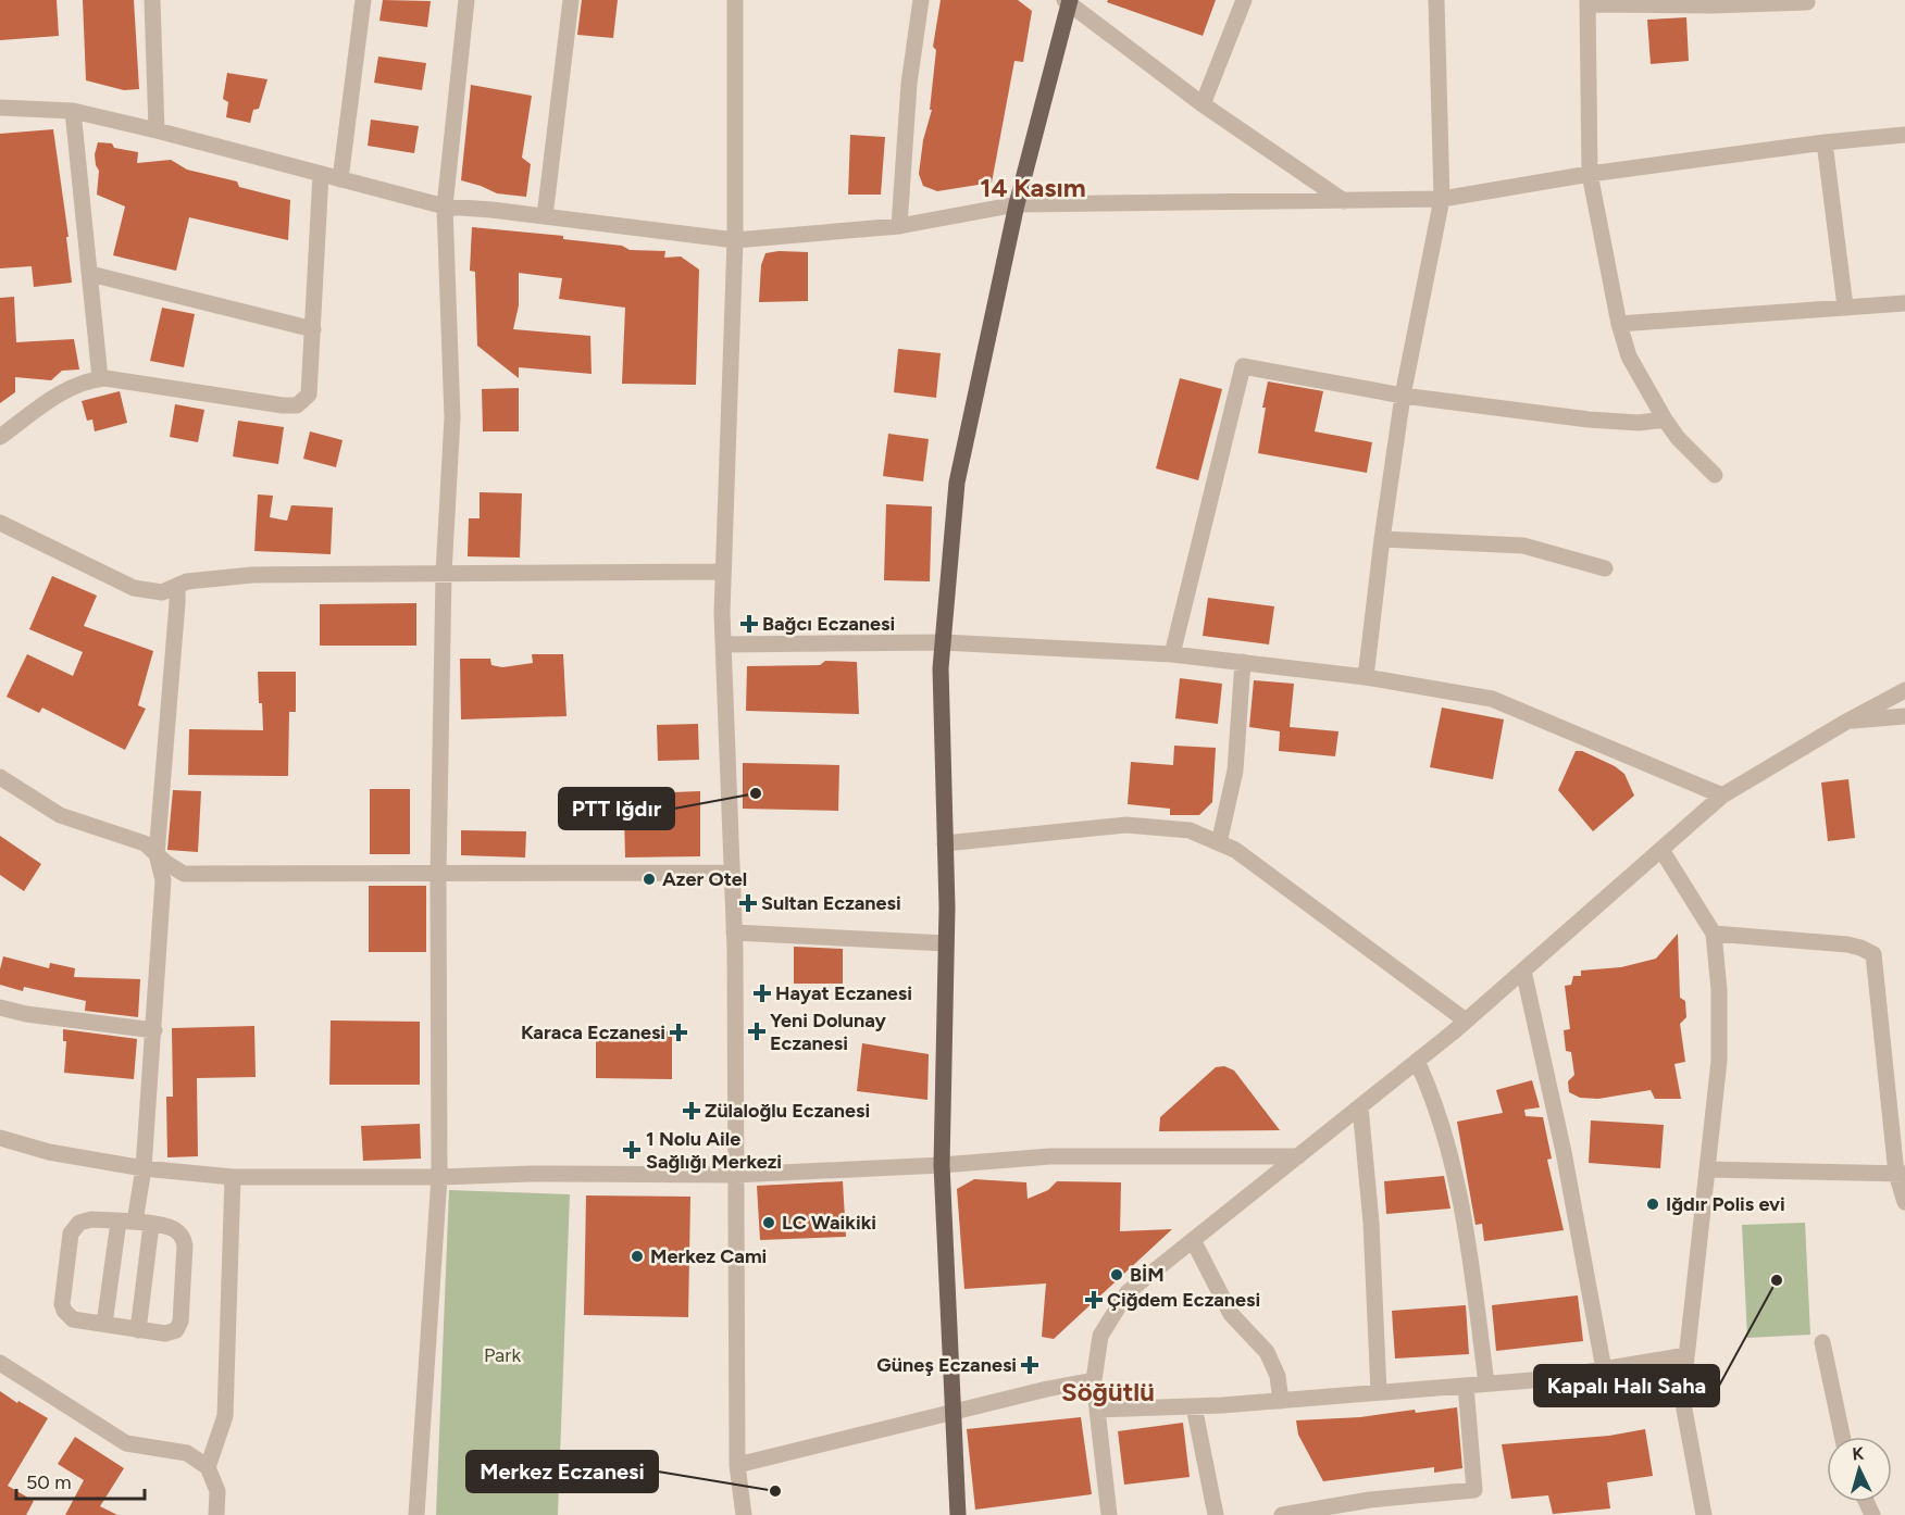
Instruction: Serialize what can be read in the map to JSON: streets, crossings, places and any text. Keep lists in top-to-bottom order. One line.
{"districts":["14 Kasım","Söğütlü"],"parks":["Park"],"places":{"health":["Bağcı Eczanesi","Sultan Eczanesi","Hayat Eczanesi","Yeni Dolunay Eczanesi","Karaca Eczanesi","Zülaloğlu Eczanesi","1 Nolu Aile Sağlığı Merkezi","Çiğdem Eczanesi","Güneş Eczanesi"],"other":["PTT Iğdır","Azer Otel","Iğdır Polis evi","LC Waikiki","Merkez Cami","BİM","Kapalı Halı Saha","Merkez Eczanesi"]},"scale_bar":"50 m","north":"top"}
